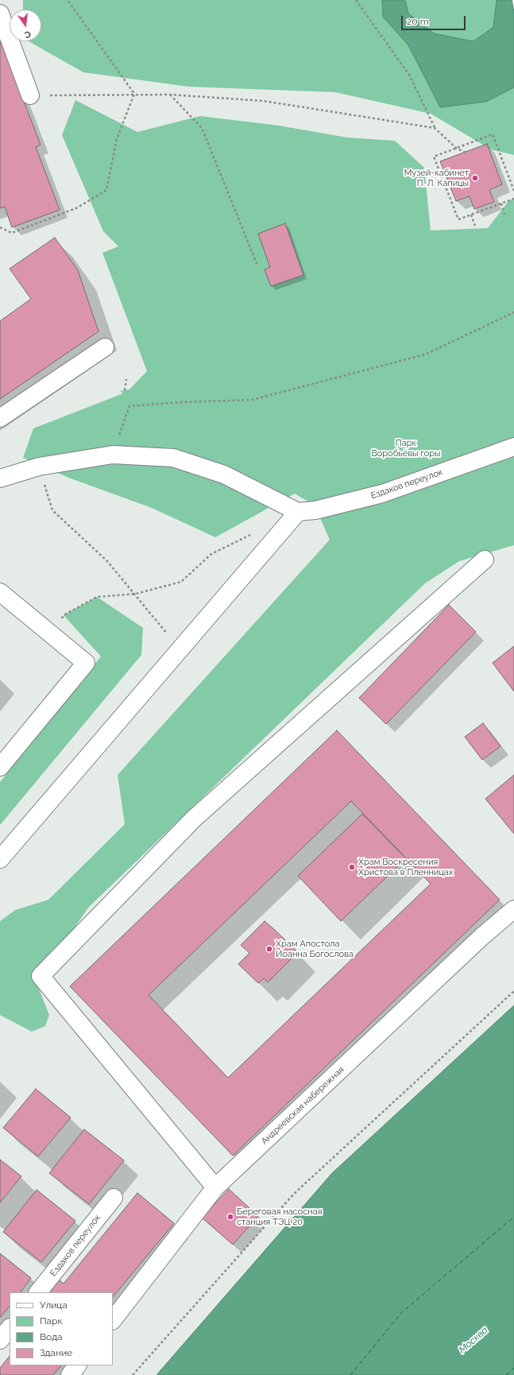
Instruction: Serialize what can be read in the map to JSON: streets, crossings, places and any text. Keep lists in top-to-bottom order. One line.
{"streets":{"street":["Ездаков переулок","Андреевская набережная"]},"water":["Москва"],"parks":["Парк Воробьёвы горы"],"places":["Музей-кабинет П. Л. Капицы","Храм Воскресения Христова в Пленницах","Храм Апостола Иоанна Богослова","Береговая насосная станция ТЭЦ 20"],"legend":["Улица","Парк","Вода","Здание"],"scale_bar":"20 m","north":"bottom"}
